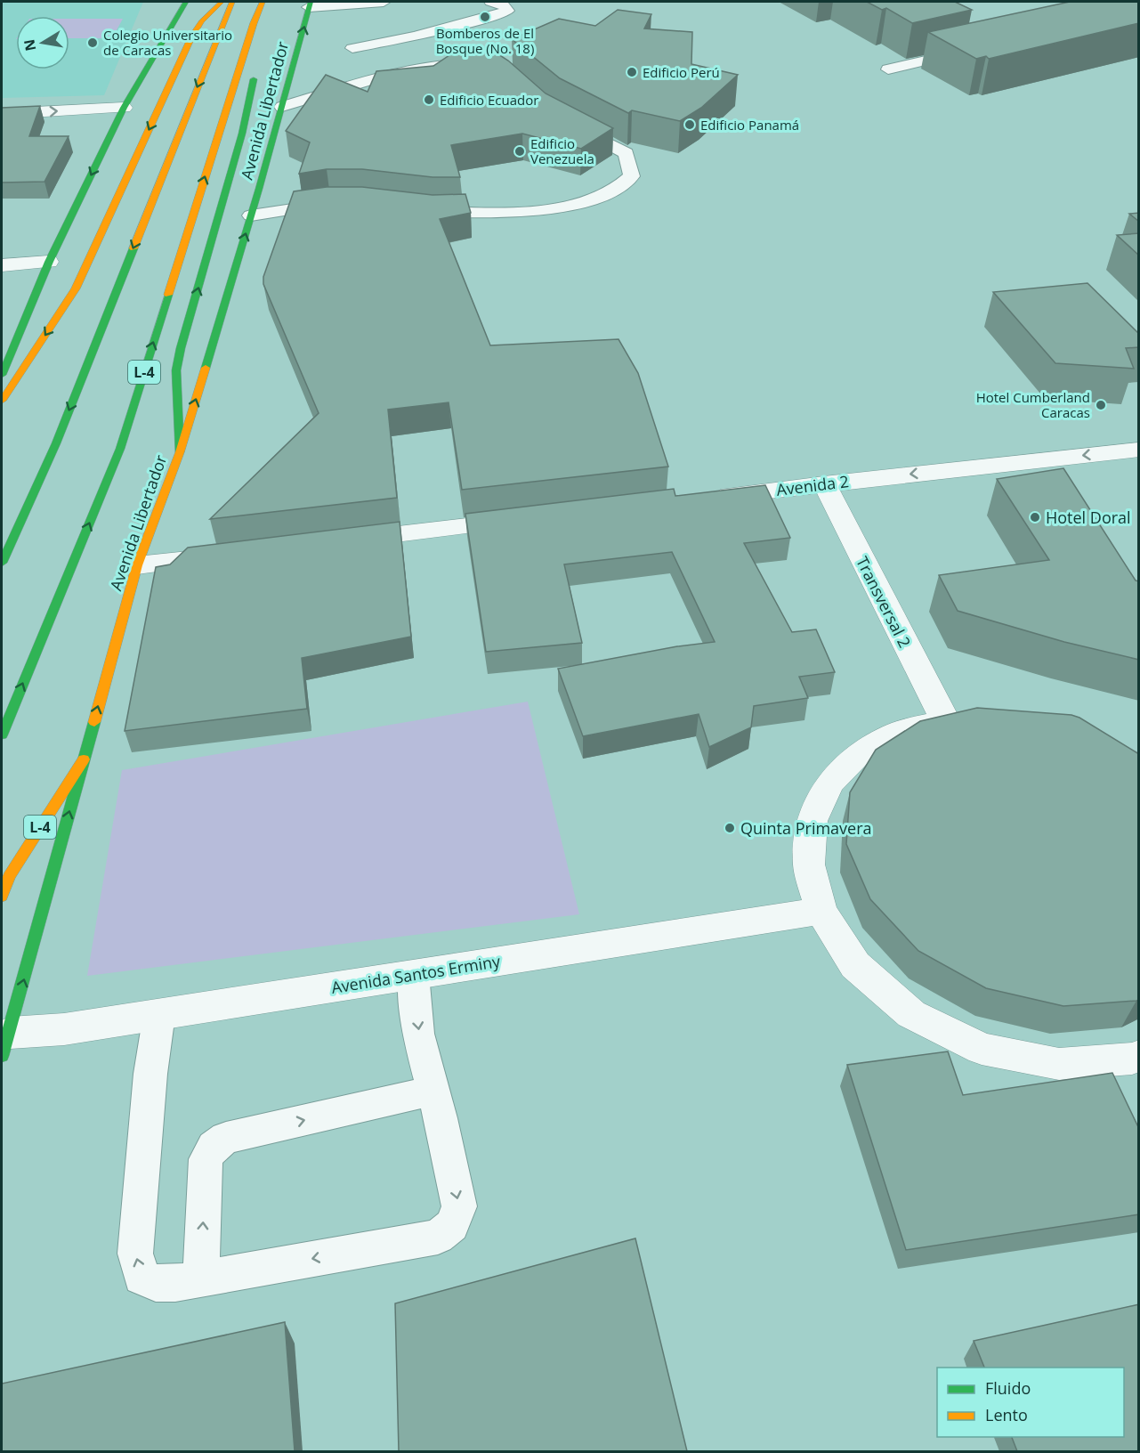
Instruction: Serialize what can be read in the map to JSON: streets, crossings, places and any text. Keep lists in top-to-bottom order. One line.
{"streets":{"main road":["Avenida Libertador","L-4"],"street":["Avenida 2","Transversal 2","Avenida Santos Erminy"]},"crossings":[["Avenida Libertador","L-4"],["Avenida Libertador","Avenida Santos Erminy"],["Avenida 2","Transversal 2"],["Transversal 2","Avenida Santos Erminy"]],"one_way":["Avenida 2"],"places":["Bomberos de El Bosque (No. 18)","Colegio Universitario de Caracas","Edificio Perú","Edificio Ecuador","Edificio Panamá","Edificio Venezuela","Hotel Cumberland Caracas","Hotel Doral","Quinta Primavera"],"legend":["Fluido","Lento"],"north":"left"}
